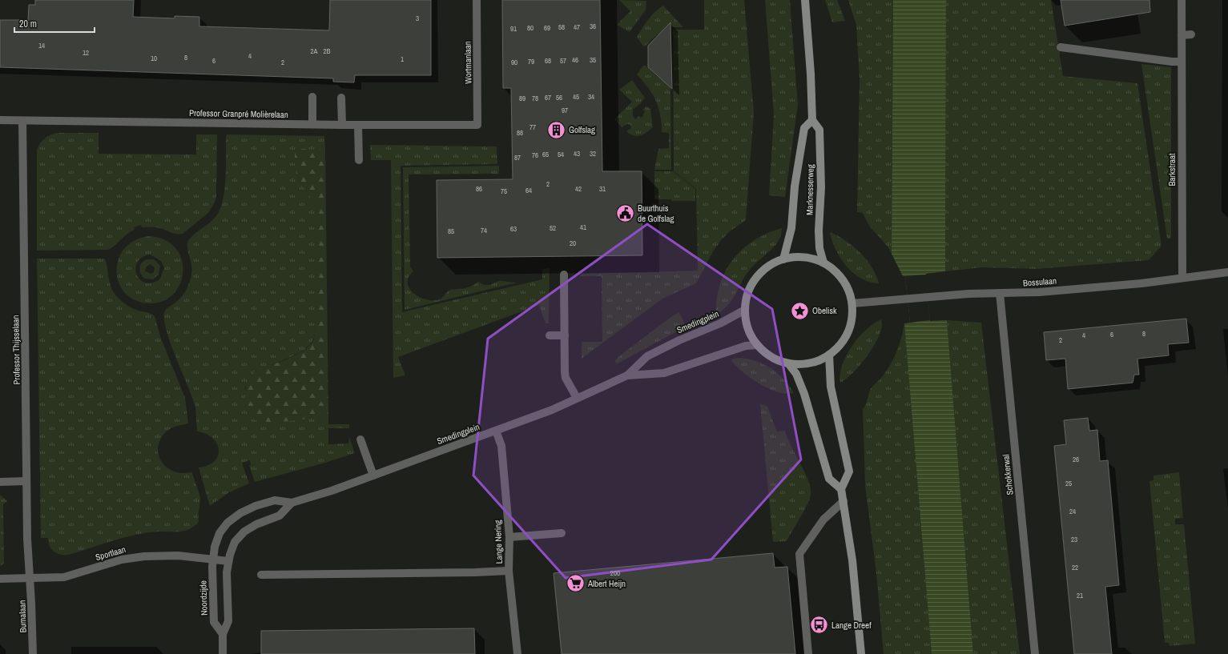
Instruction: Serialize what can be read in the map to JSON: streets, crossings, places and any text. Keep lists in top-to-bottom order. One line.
{"streets":{"main road":["Marknesserweg"],"street":["Wortmanlaan","Professor Granpré Molièrelaan","Barkstraat","Bossulaan","Smedingplein","Professor Thijsselaan","Schokkerwal","Lange Nering","Sportlaan","Noordzijde","Bumalaan"]},"crossings":[["Wortmanlaan","Professor Granpré Molièrelaan"],["Professor Granpré Molièrelaan","Professor Thijsselaan"],["Barkstraat","Bossulaan"],["Marknesserweg","Bossulaan"],["Marknesserweg","Smedingplein"],["Bossulaan","Smedingplein"],["Bossulaan","Schokkerwal"],["Smedingplein","Lange Nering"],["Smedingplein","Sportlaan"],["Smedingplein","Noordzijde"],["Professor Thijsselaan","Sportlaan"],["Professor Thijsselaan","Bumalaan"],["Sportlaan","Noordzijde"],["Sportlaan","Bumalaan"]],"places":{"building":["Golfslag"],"public building":["Buurthuis de Golfslag"],"place":["Obelisk"],"supermarket":["Albert Heijn"],"bus stop":["Lange Dreef"]},"house_numbers":["3","36","58","47","80","69","91","14","2A","2B","12","4","8","10","1","46","35","6","68","57","79","2","90","45","34","67","56","89","78","97","77","88","43","32","65","54","76","87","2","86","42","31","64","75","41","52","63","74","85","20","8","6","4","2","26","25","24","23","22","200","21"],"scale_bar":"20 m"}
